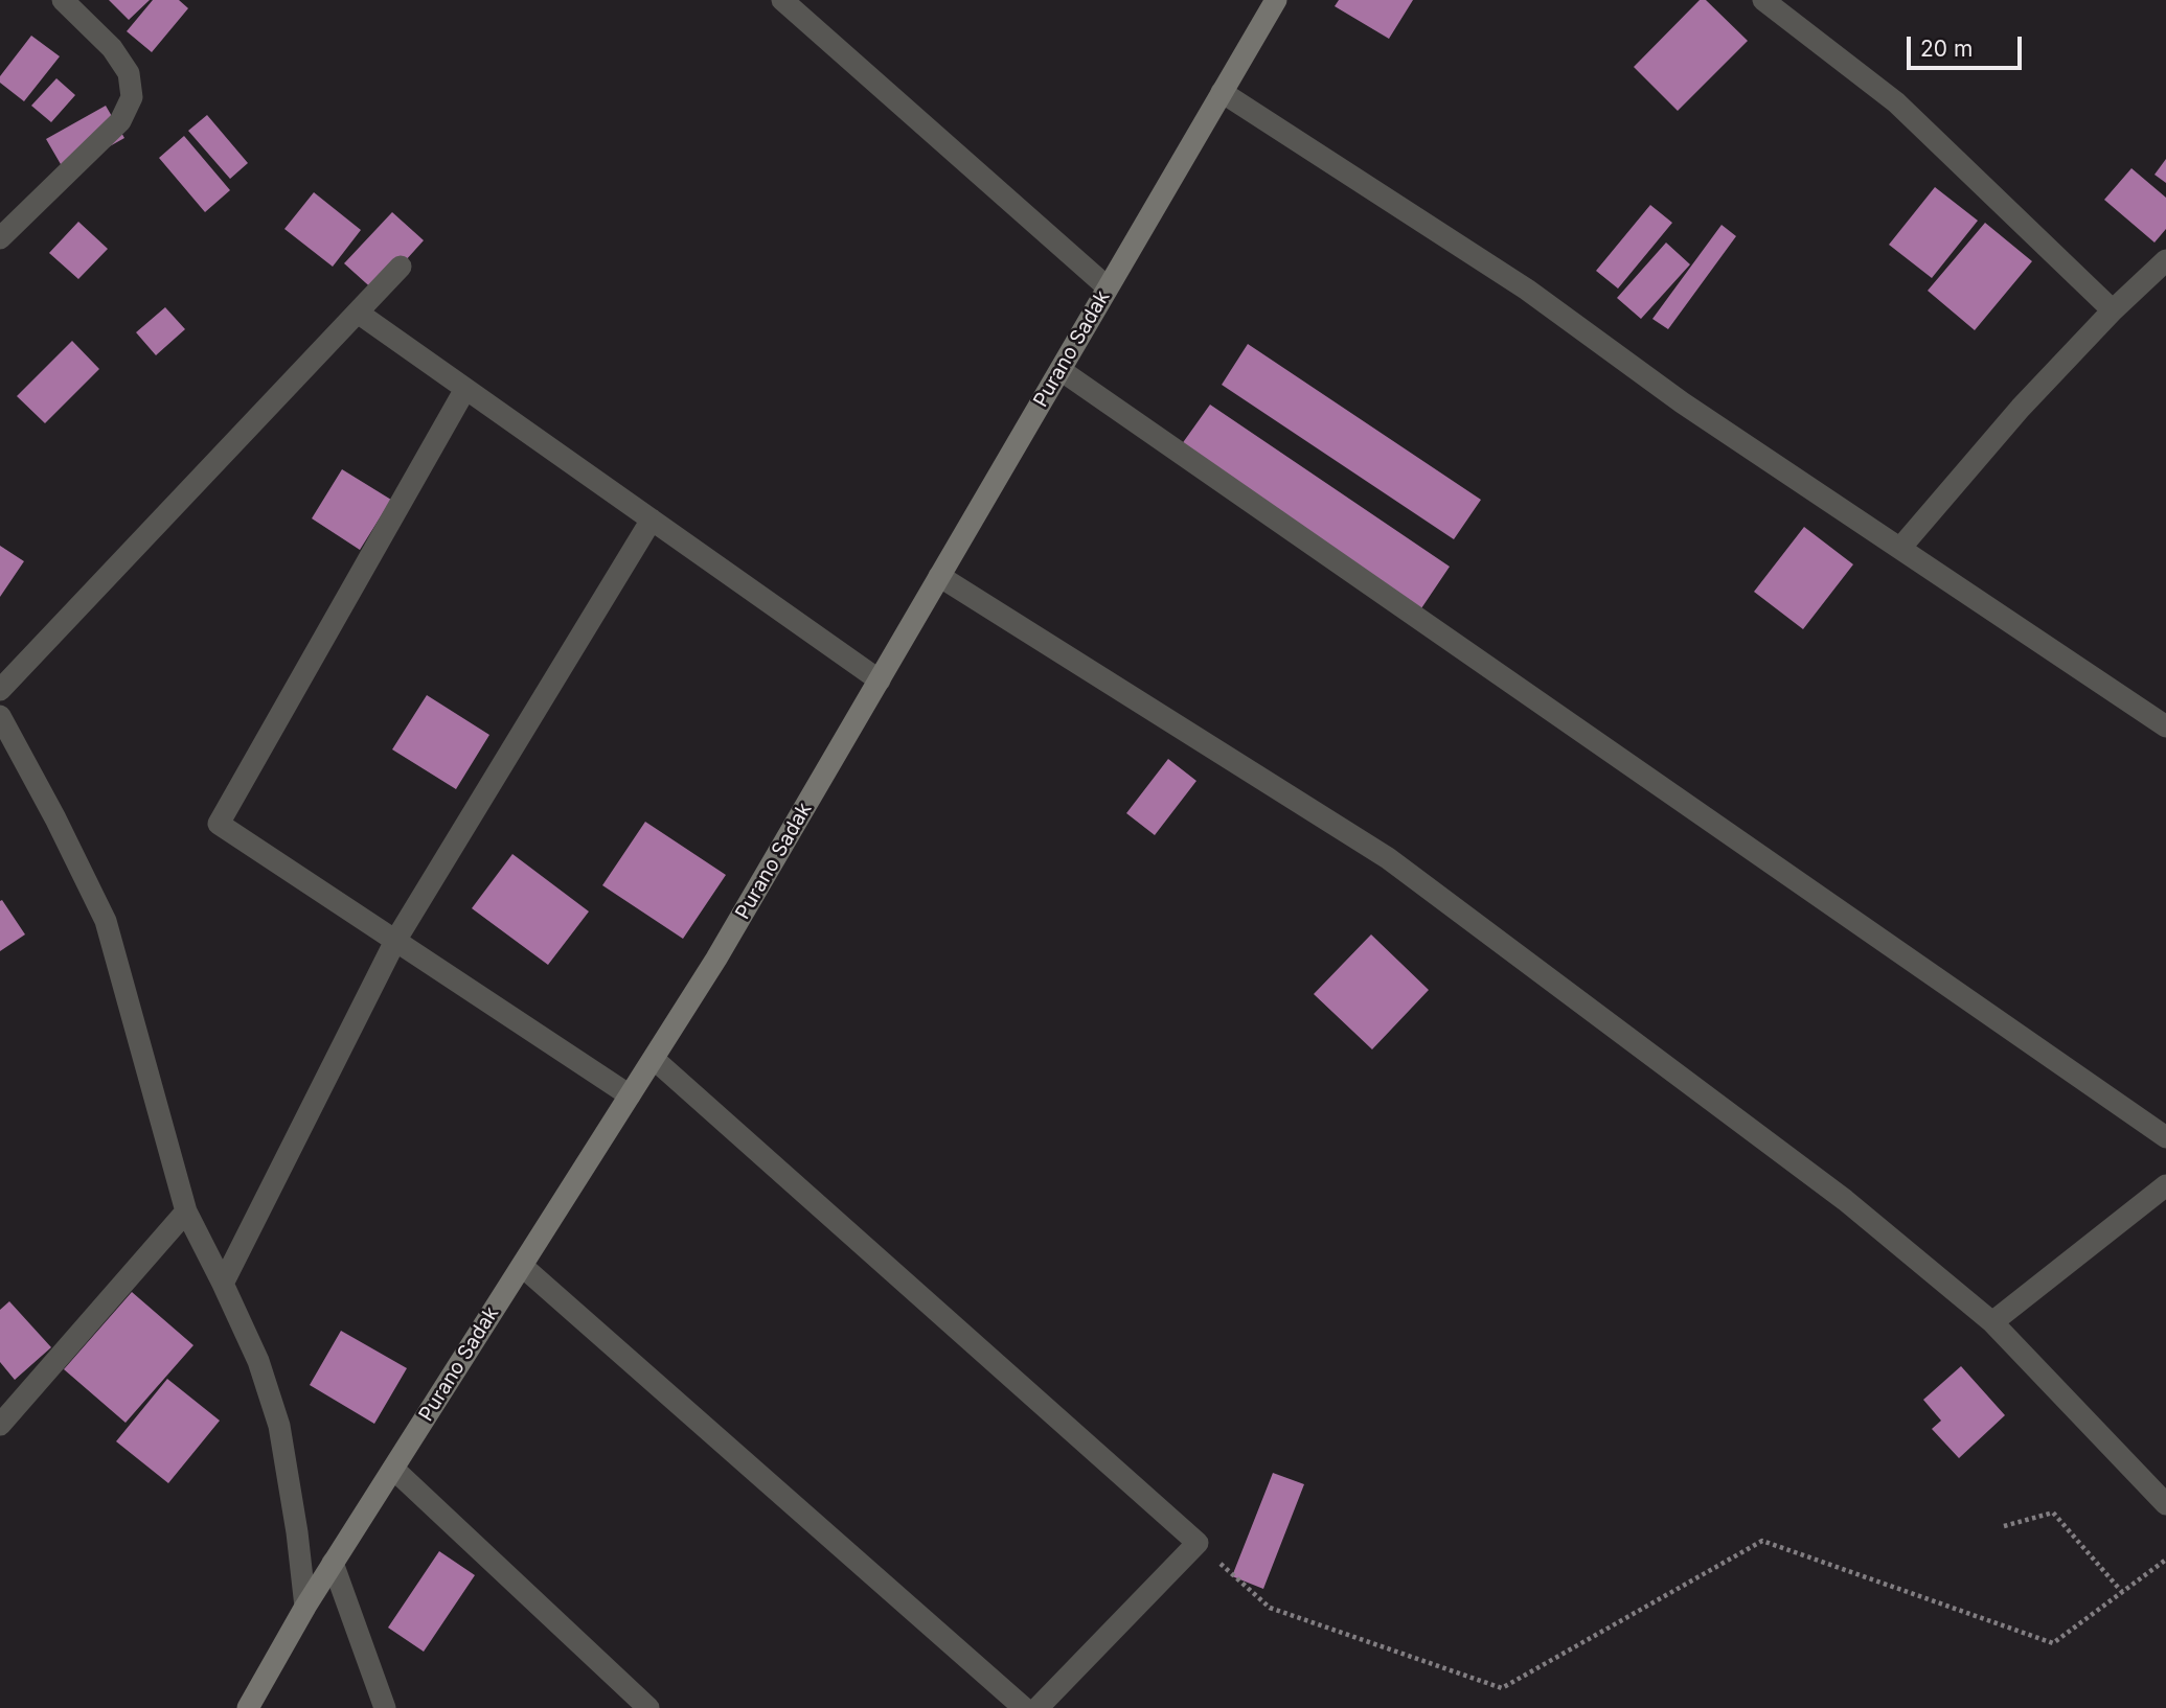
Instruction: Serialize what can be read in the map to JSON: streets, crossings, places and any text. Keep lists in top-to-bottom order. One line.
{"streets":{"main road":["Purano Sadak"]},"scale_bar":"20 m"}
